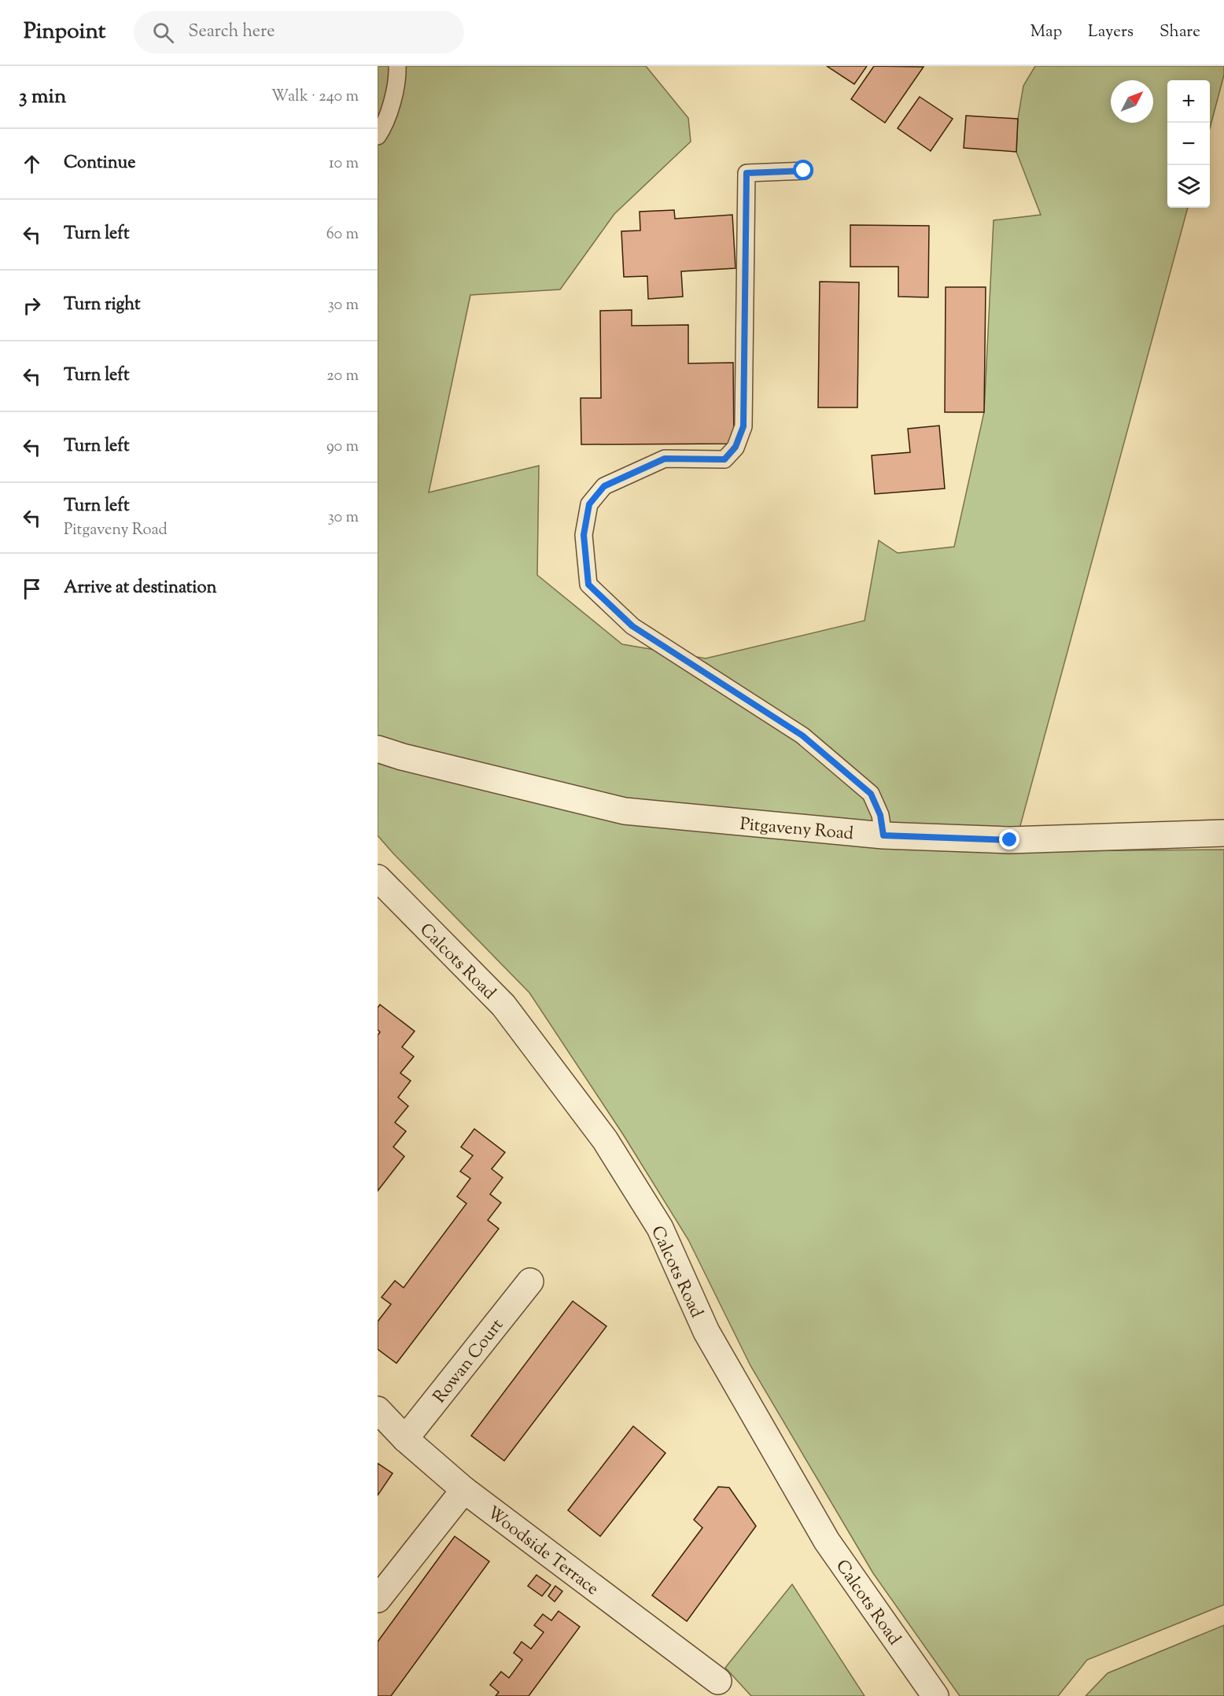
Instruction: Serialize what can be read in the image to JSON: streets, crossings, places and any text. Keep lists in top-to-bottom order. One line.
{"streets":{"street":["Pitgaveny Road","Calcots Road","Rowan Court","Woodside Terrace"]},"crossings":[["Rowan Court","Woodside Terrace"]],"north":"top right","page":{"header":"Pinpoint","search":"Search here","nav":["Map","Layers","Share"],"heading":["3 min","Walk · 240 m"],"map_buttons":["+","−"],"list":[["Continue","10 m"],["Turn left","60 m"],["Turn right","30 m"],["Turn left","20 m"],["Turn left","90 m"],["Turn left","Pitgaveny Road","30 m"],"Arrive at destination"]}}
